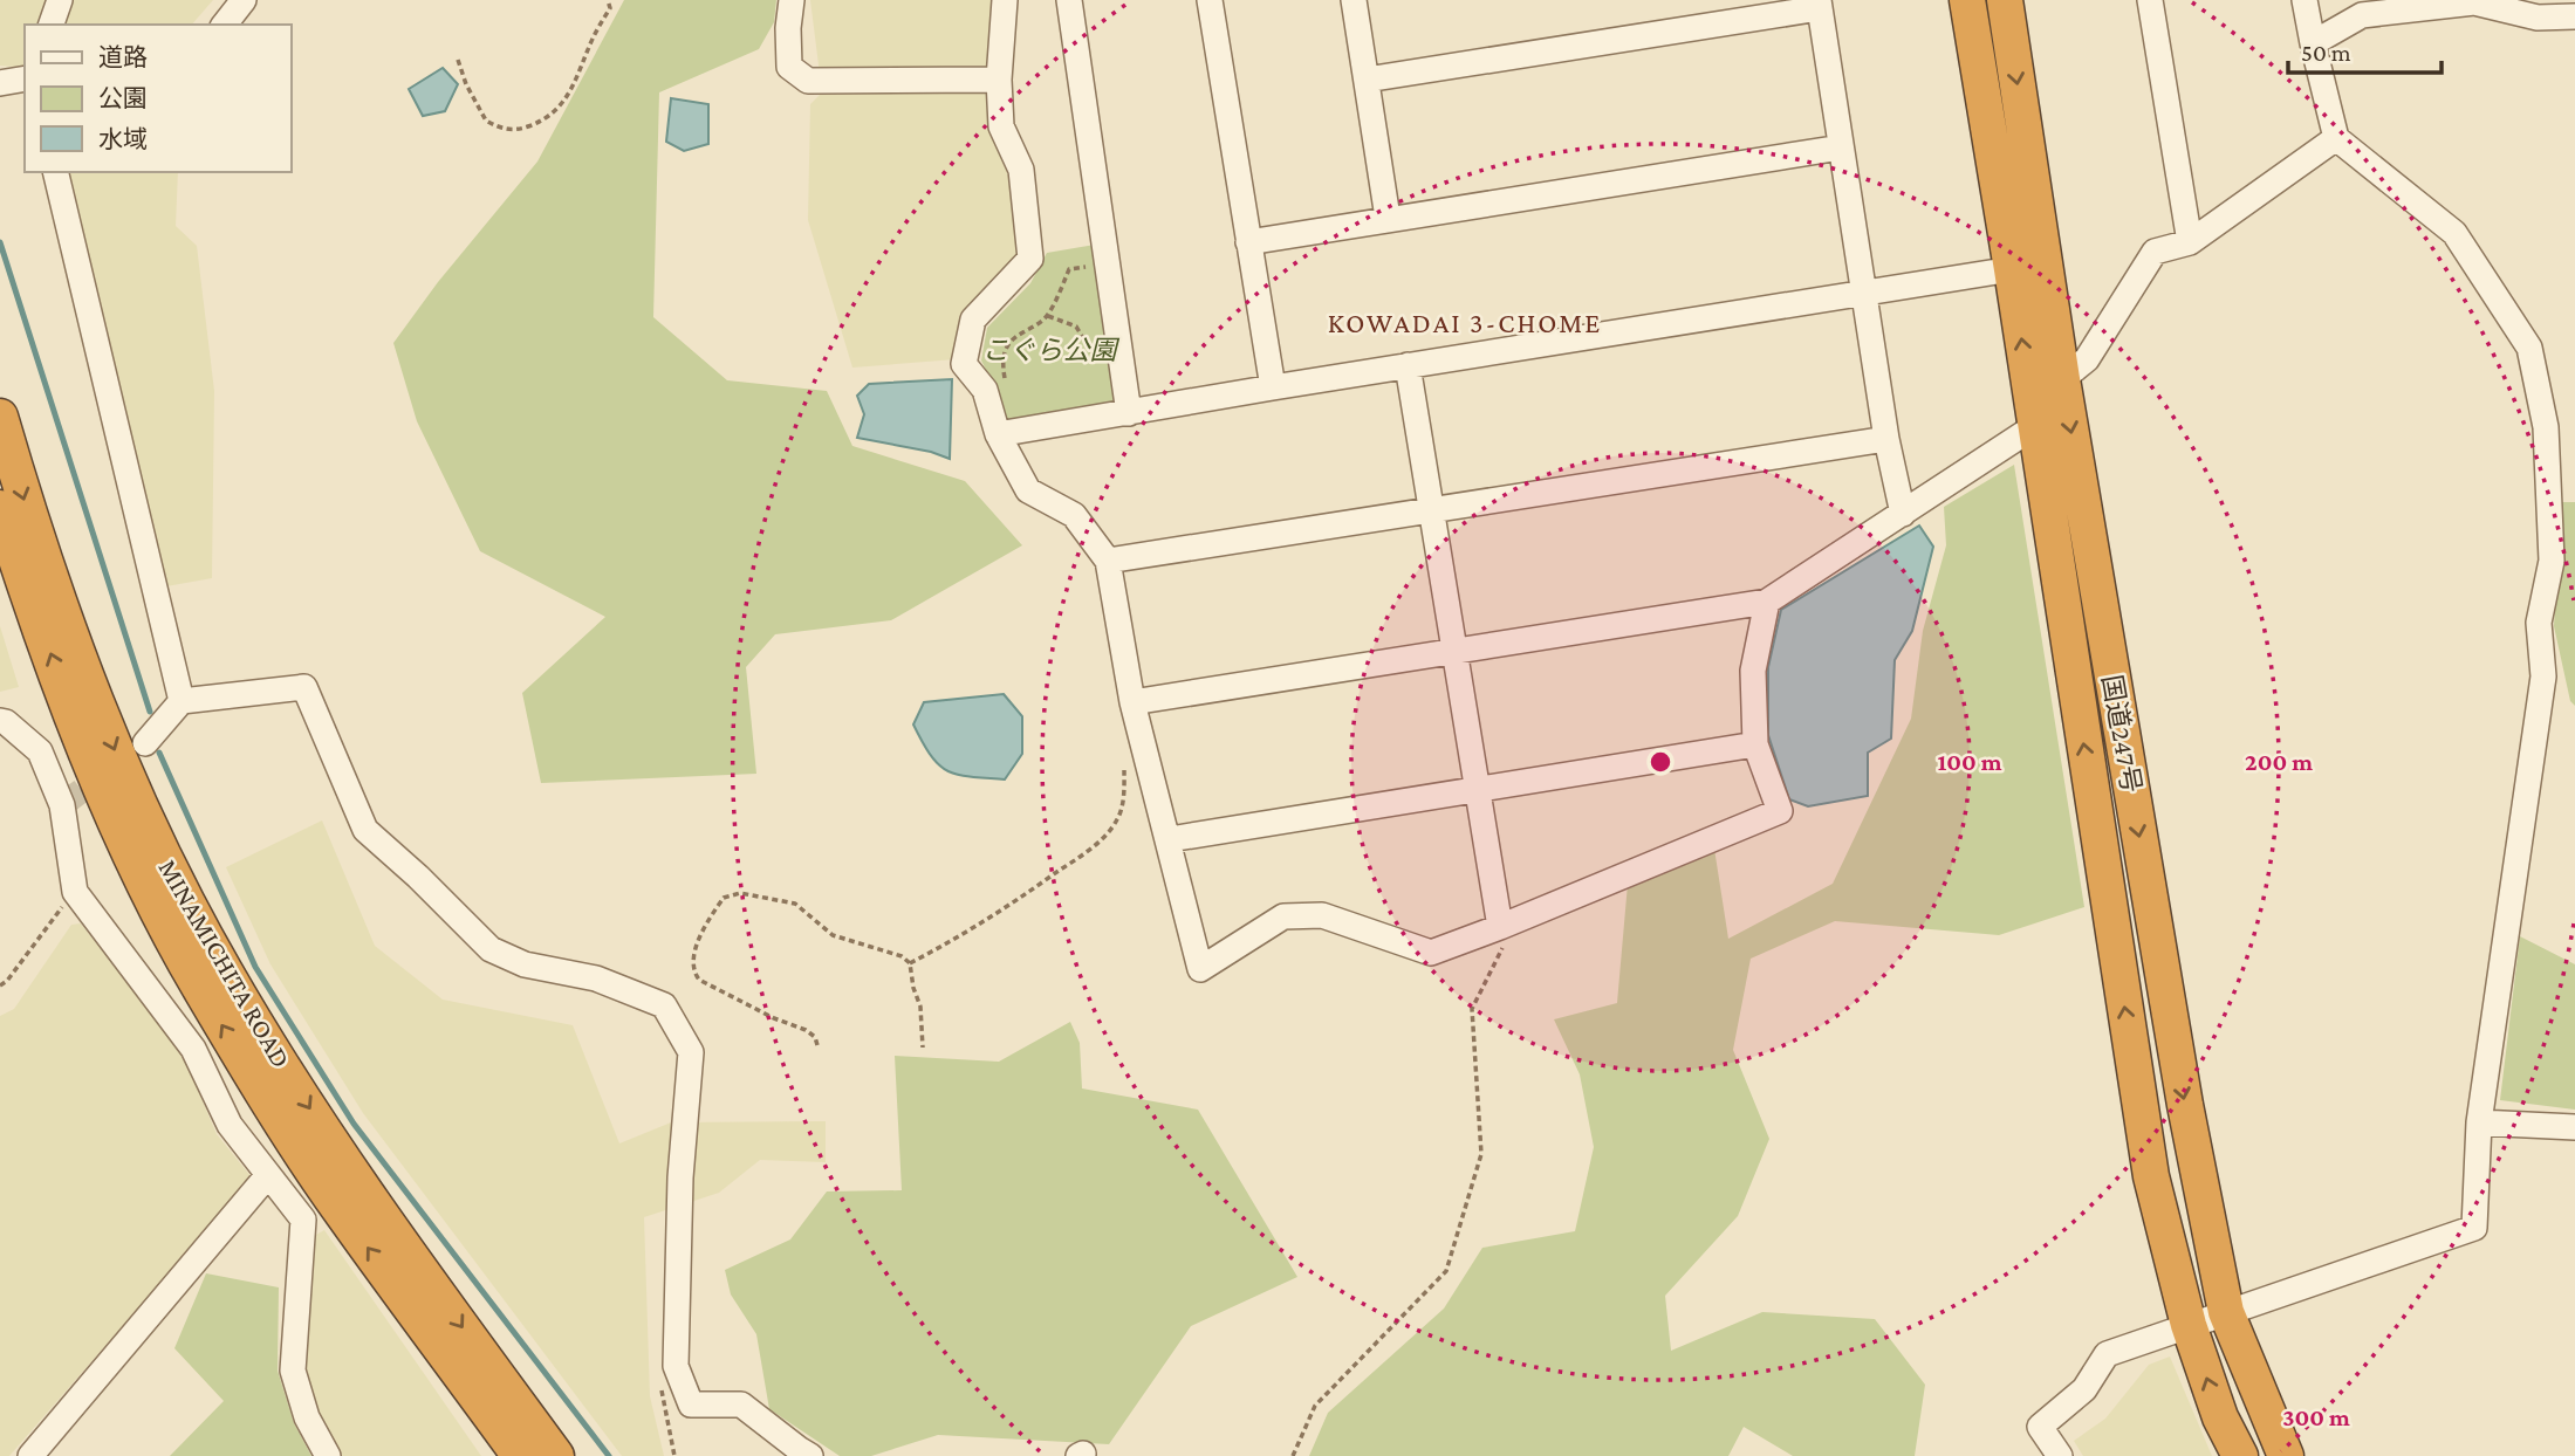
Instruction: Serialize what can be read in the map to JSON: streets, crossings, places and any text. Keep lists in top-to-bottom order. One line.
{"streets":{"highway":["国道247号","MINAMICHITA ROAD"]},"districts":["KOWADAI 3-CHOME"],"parks":["こぐら公園"],"legend":["道路","公園","水域"],"scale_bar":"50 m","rings":["100 m","200 m","300 m"]}
